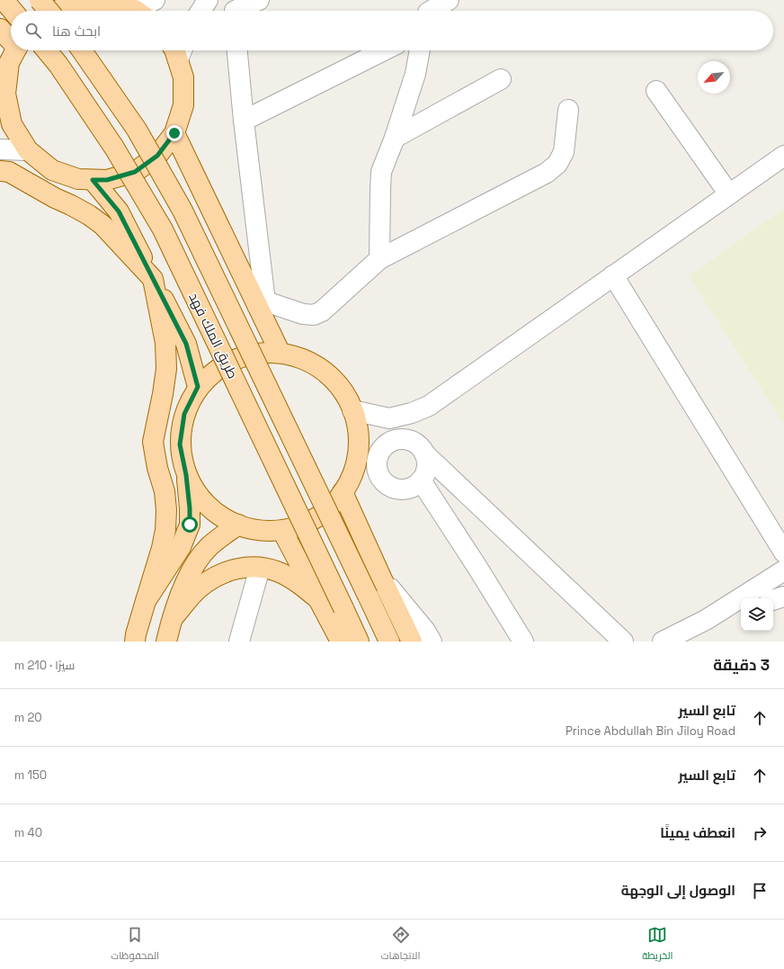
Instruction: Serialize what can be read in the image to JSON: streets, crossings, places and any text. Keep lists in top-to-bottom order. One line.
{"streets":{"main road":["طريق الملك فهد"]},"north":"bottom left","page":{"search":"ابحث هنا","heading":["3 دقيقة","سيرًا · 210 m"],"list":[["تابع السير","Prince Abdullah Bin Jiloy Road","20 m"],["تابع السير","150 m"],["انعطف يمينًا","40 m"],"الوصول إلى الوجهة"],"nav":["الخريطة","الاتجاهات","المحفوظات"]}}
